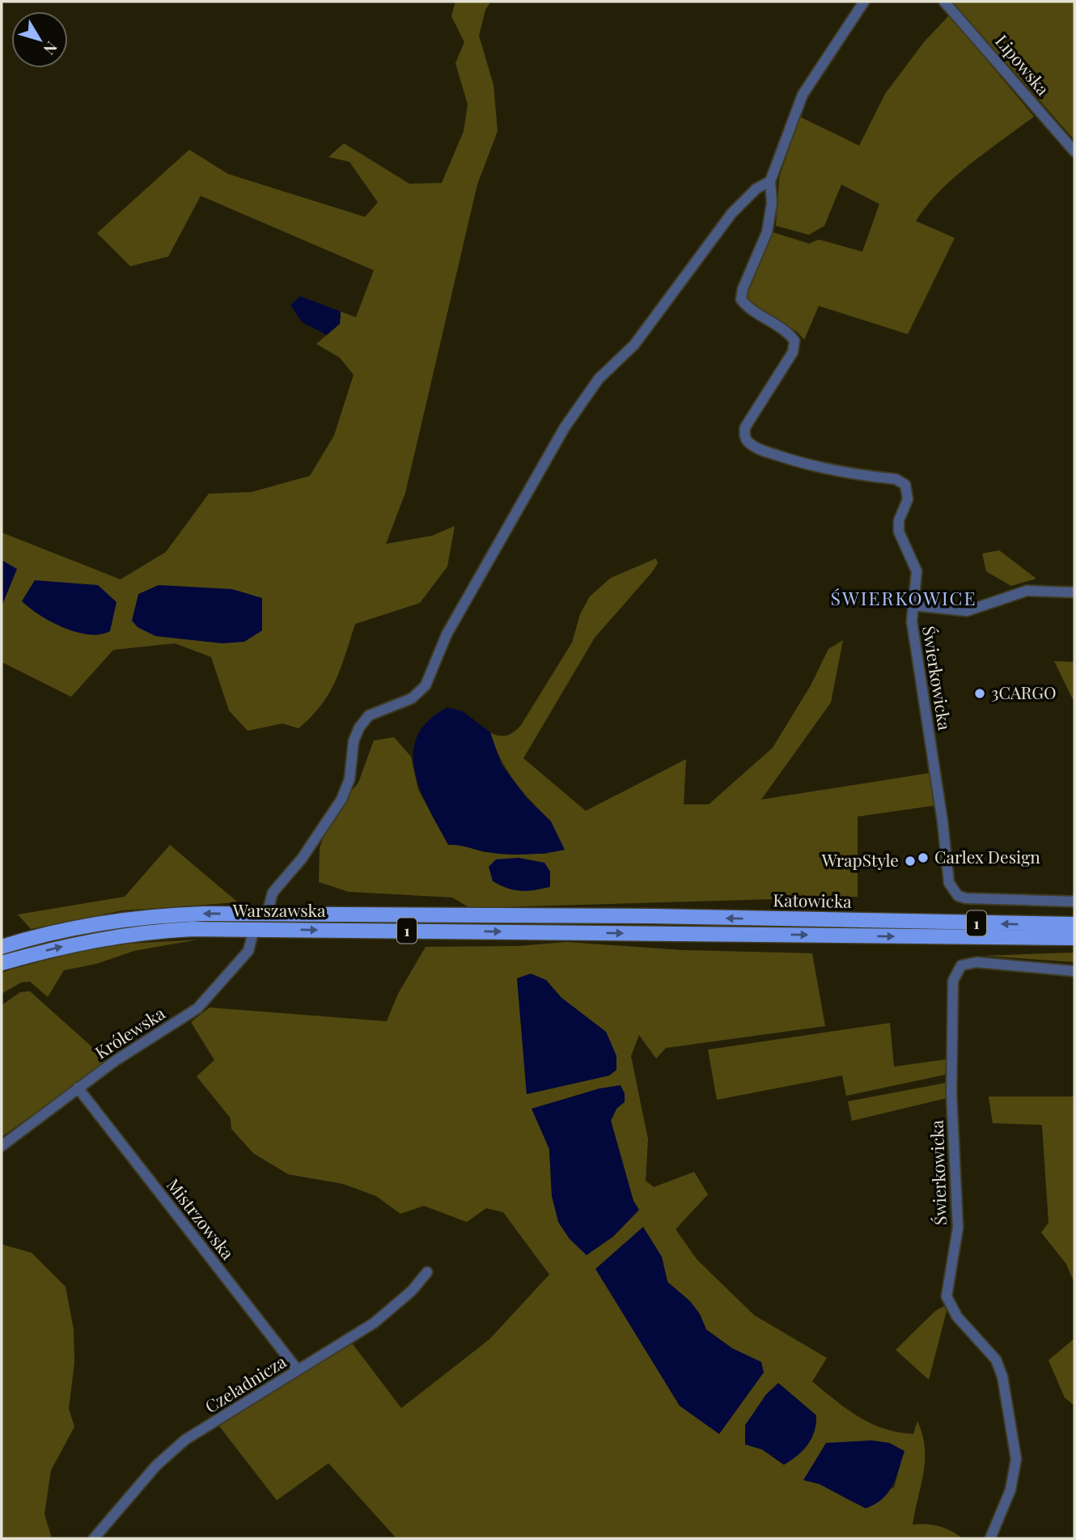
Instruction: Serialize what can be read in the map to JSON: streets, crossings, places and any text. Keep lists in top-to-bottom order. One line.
{"streets":{"main road":["Katowicka","Warszawska","1"],"street":["Lipowska","Świerkowicka","Królewska","Mistrzowska","Czeladnicza"]},"crossings":[["Katowicka","Warszawska"],["Warszawska","Królewska"],["Królewska","Mistrzowska"],["Mistrzowska","Czeladnicza"]],"districts":["ŚWIERKOWICE"],"places":["3CARGO","Carlex Design","WrapStyle"],"north":"bottom right"}
